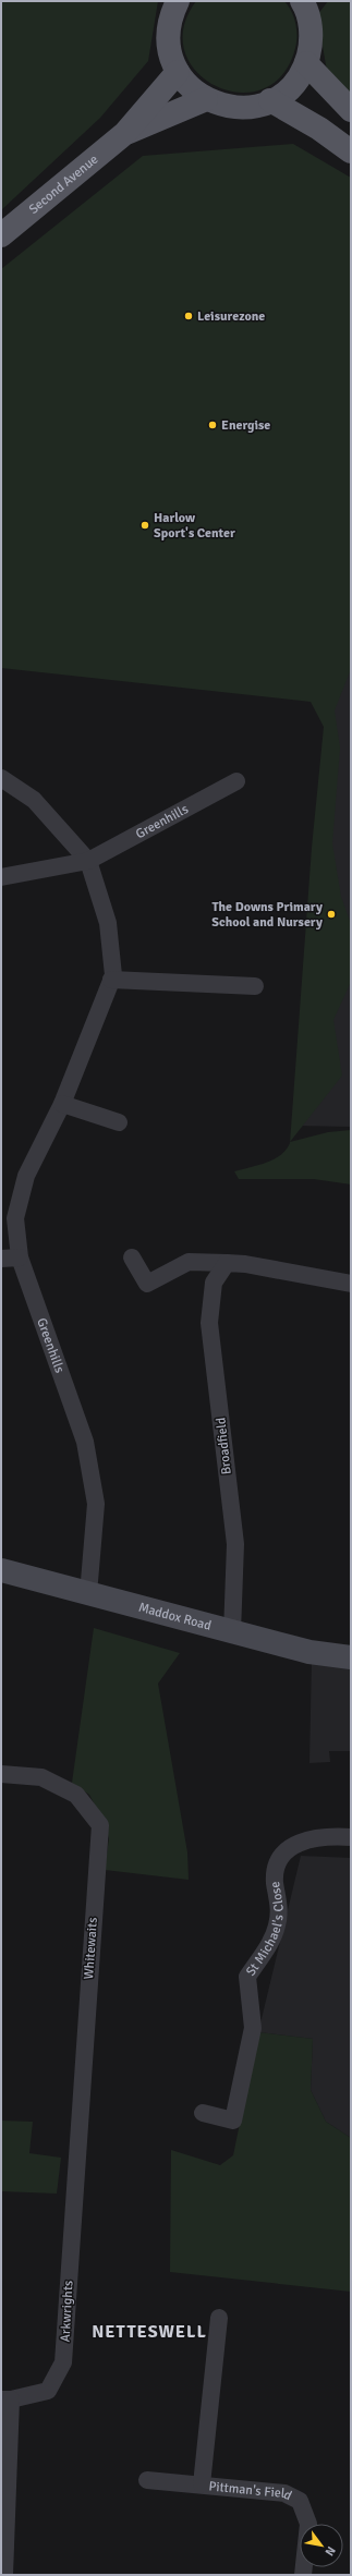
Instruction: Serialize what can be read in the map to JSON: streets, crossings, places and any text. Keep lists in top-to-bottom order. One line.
{"streets":{"main road":["Second Avenue"],"street":["Greenhills","Broadfield","Maddox Road","St Michael's Close","Whitewaits","Arkwrights","Pittman's Field"]},"crossings":[["Greenhills","Maddox Road"],["Broadfield","Maddox Road"],["Whitewaits","Arkwrights"]],"districts":["NETTESWELL"],"places":["Leisurezone","Energise","Harlow Sport's Center","The Downs Primary School and Nursery"],"north":"bottom right"}
